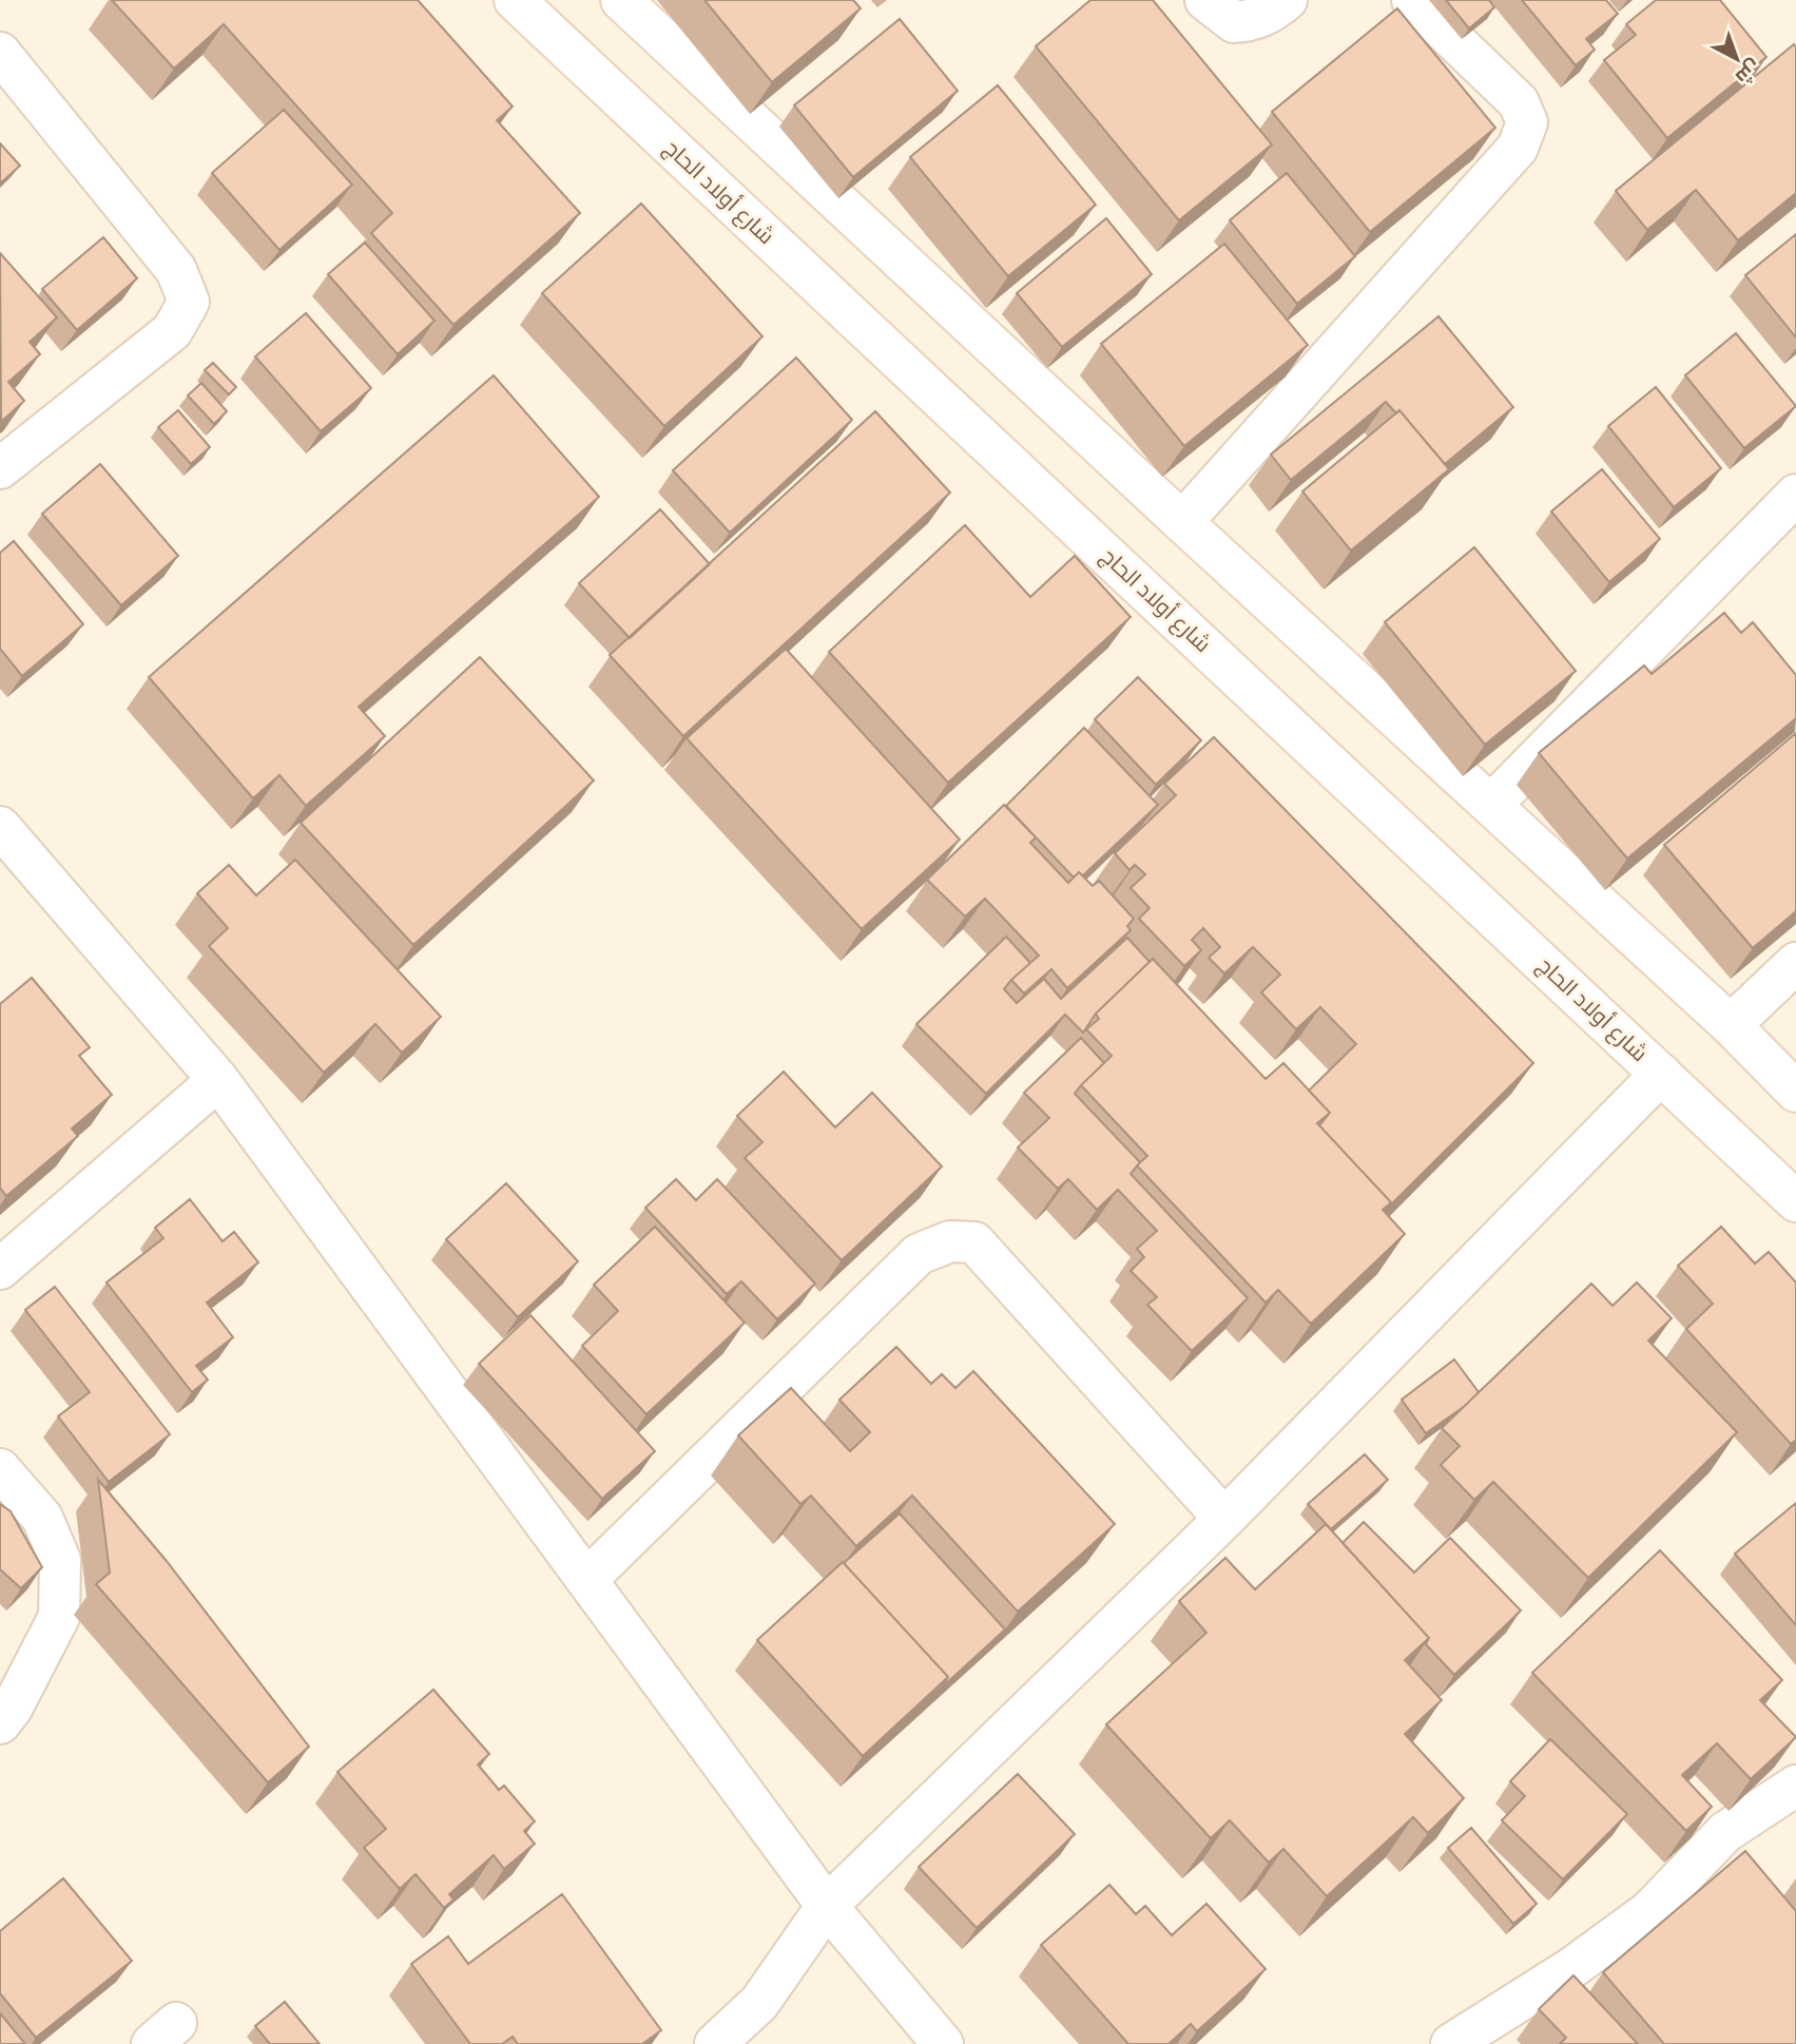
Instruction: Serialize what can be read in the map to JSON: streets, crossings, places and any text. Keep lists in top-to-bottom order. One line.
{"streets":{"street":["شارع أولاد الحاج"]},"north":"bottom right"}
